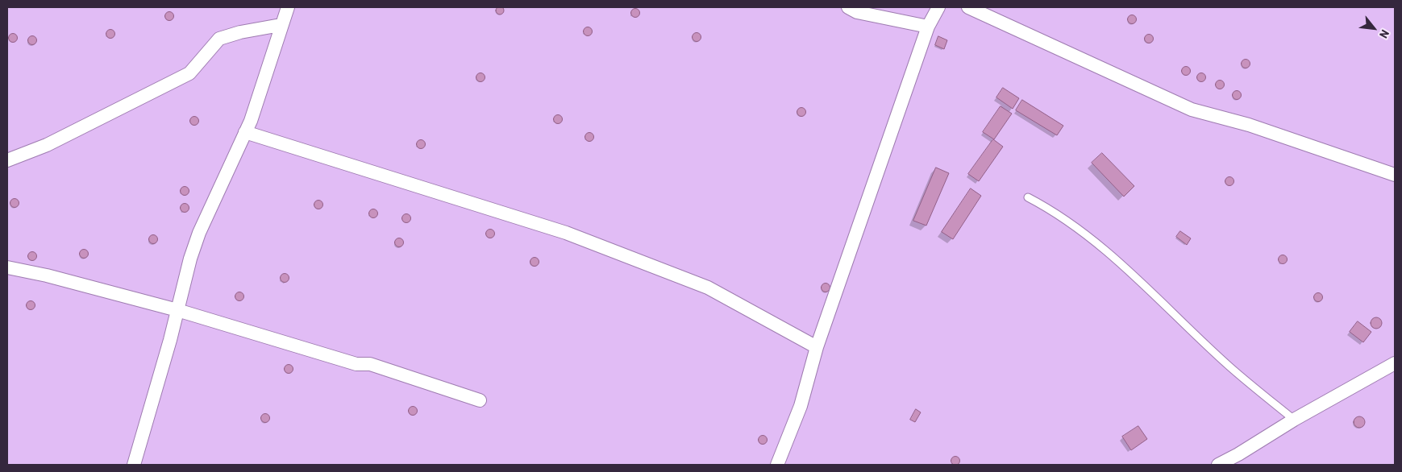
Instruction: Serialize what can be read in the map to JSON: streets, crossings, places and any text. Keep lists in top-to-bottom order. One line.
{"north":"bottom right"}
